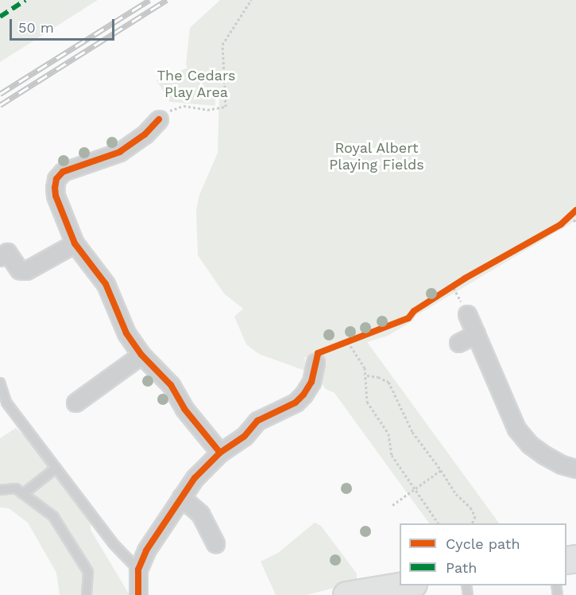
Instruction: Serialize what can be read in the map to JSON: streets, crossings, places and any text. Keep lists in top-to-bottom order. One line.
{"parks":["The Cedars Play Area","Royal Albert Playing Fields"],"legend":["Cycle path","Path"],"scale_bar":"50 m"}
